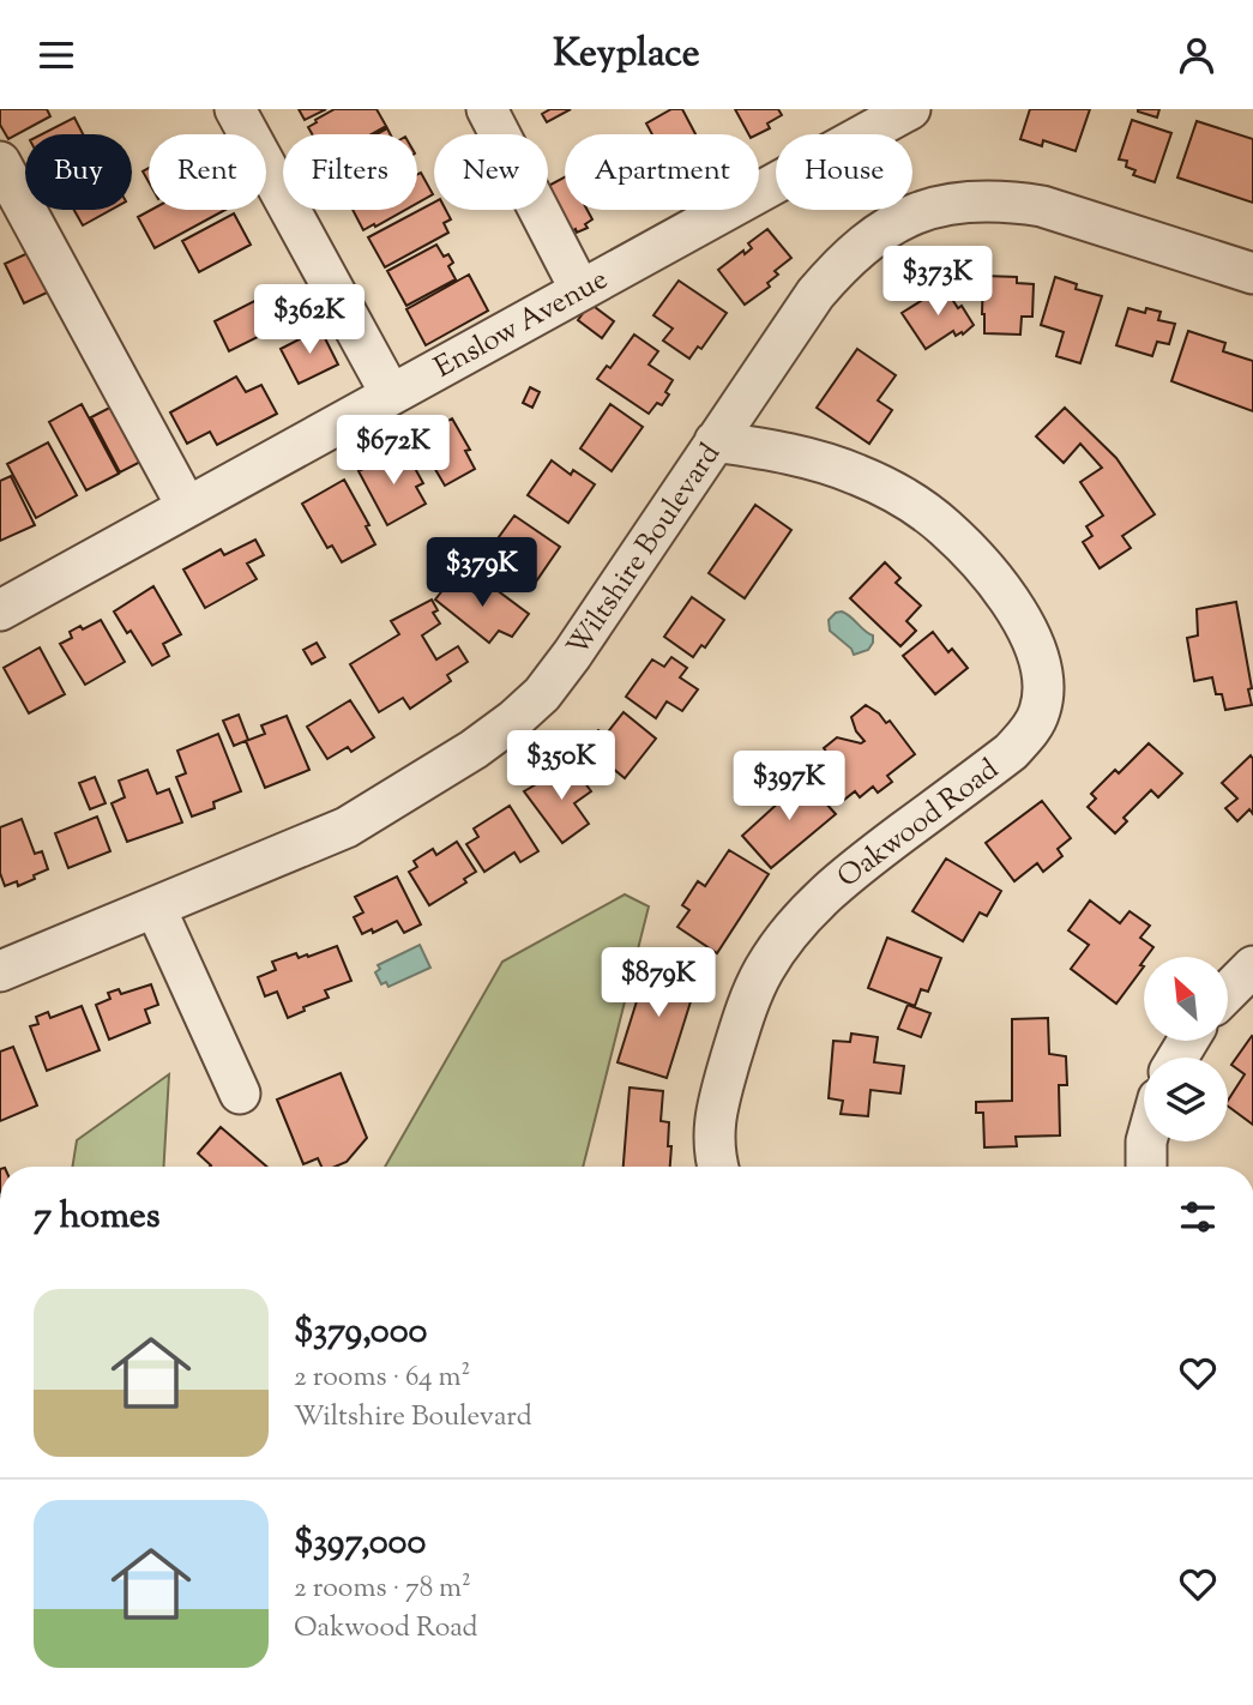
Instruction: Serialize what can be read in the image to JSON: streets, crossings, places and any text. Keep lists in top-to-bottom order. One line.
{"streets":{"street":["Enslow Avenue","Wiltshire Boulevard","Oakwood Road"]},"crossings":[["Wiltshire Boulevard","Oakwood Road"]],"north":"top left","page":{"header":"Keyplace","chip":["Buy","Rent","Filters","New","Apartment","House"],"price":["$373K","$362K","$672K","$379K","$350K","$397K","$879K"],"heading":"7 homes","list":[{"name":"$379,000","note":"2 rooms · 64 m² · Wiltshire Boulevard"},{"name":"$397,000","note":"2 rooms · 78 m² · Oakwood Road"}]}}
